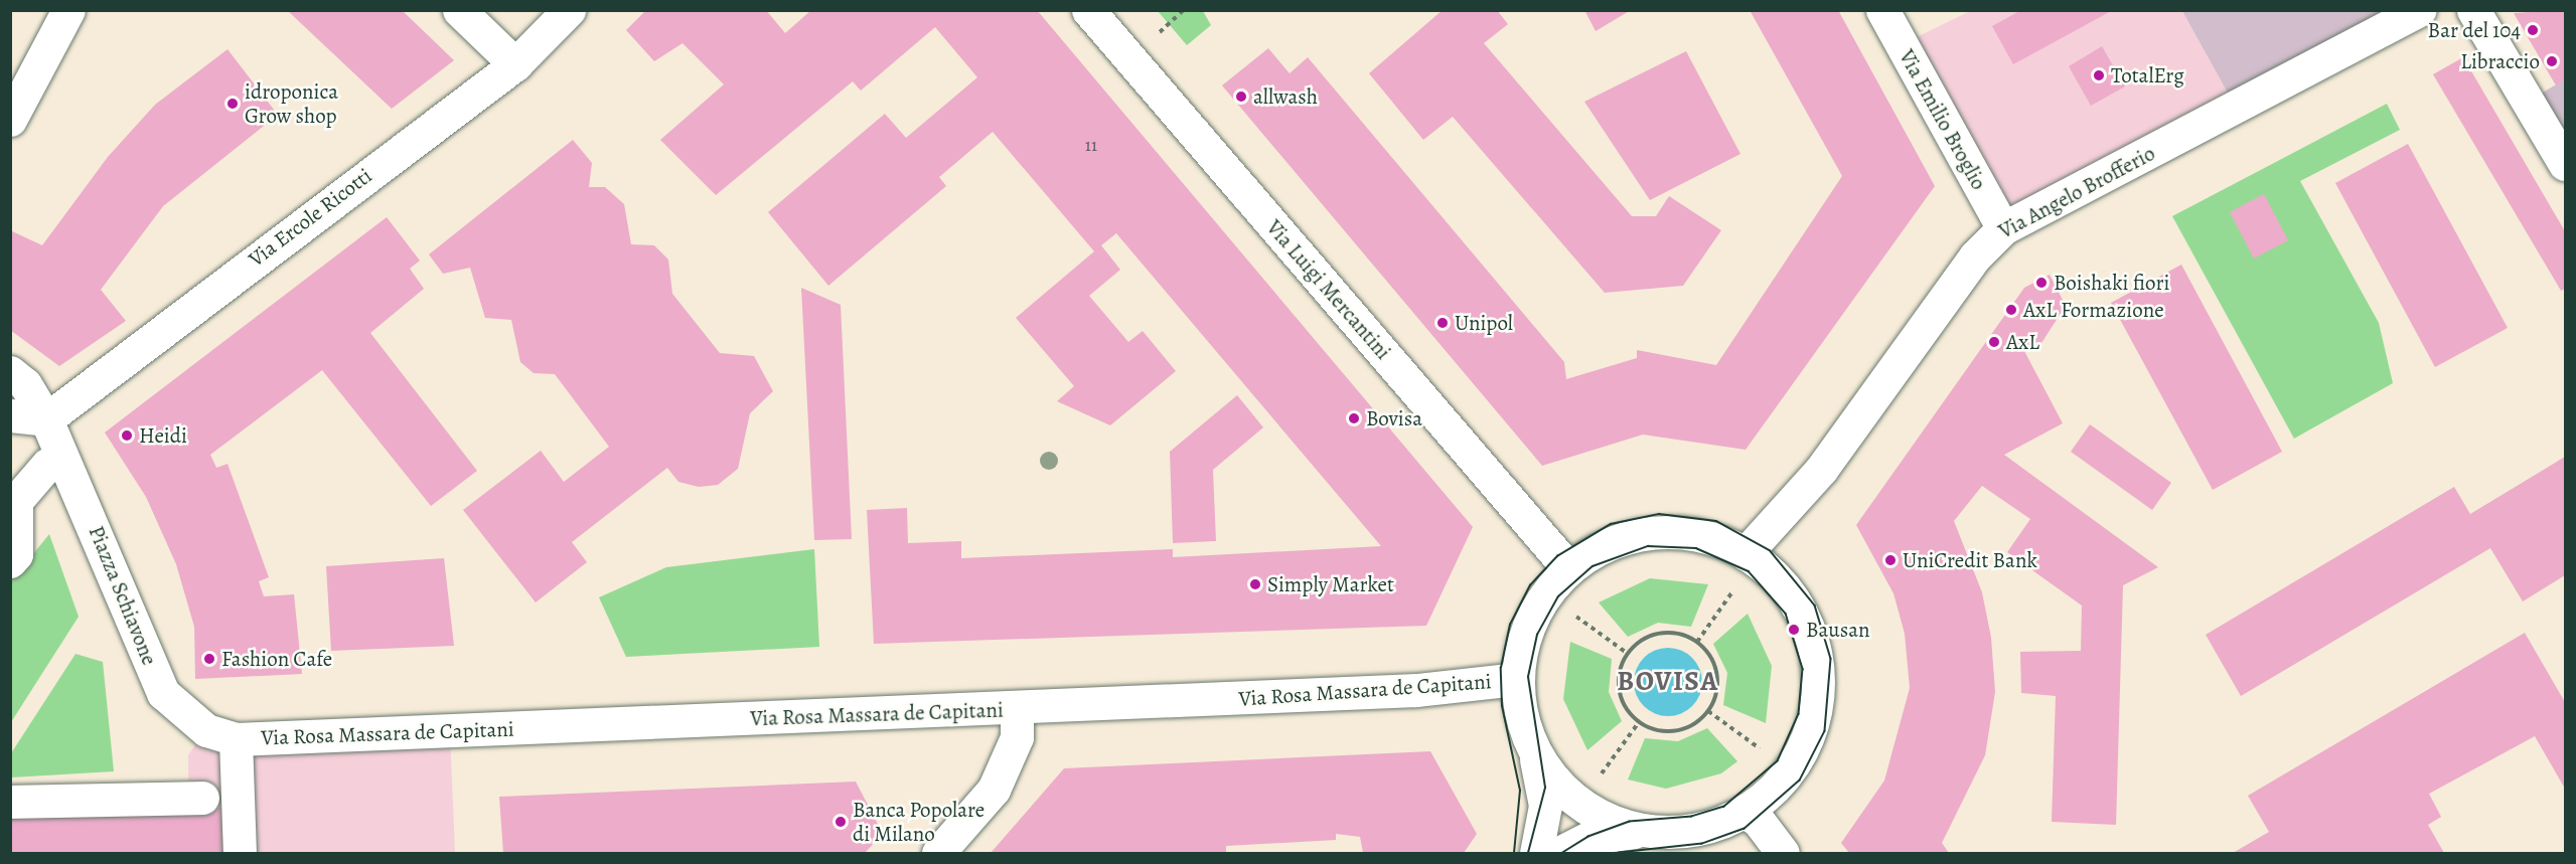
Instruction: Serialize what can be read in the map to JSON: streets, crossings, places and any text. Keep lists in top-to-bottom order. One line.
{"streets":{"street":["Via Emilio Broglio","Via Angelo Brofferio","Via Ercole Ricotti","Via Luigi Mercantini","Piazza Schiavone","Via Rosa Massara de Capitani"]},"crossings":[["Via Emilio Broglio","Via Angelo Brofferio"],["Via Ercole Ricotti","Piazza Schiavone"],["Piazza Schiavone","Via Rosa Massara de Capitani"]],"districts":["BOVISA"],"places":["Bar del 104","Libraccio","TotalErg","allwash","idroponica Grow shop","Boishaki fiori","AxL Formazione","Unipol","AxL","Bovisa","Heidi","UniCredit Bank","Simply Market","Bausan","Fashion Cafe","Banca Popolare di Milano"],"house_numbers":["11"]}
